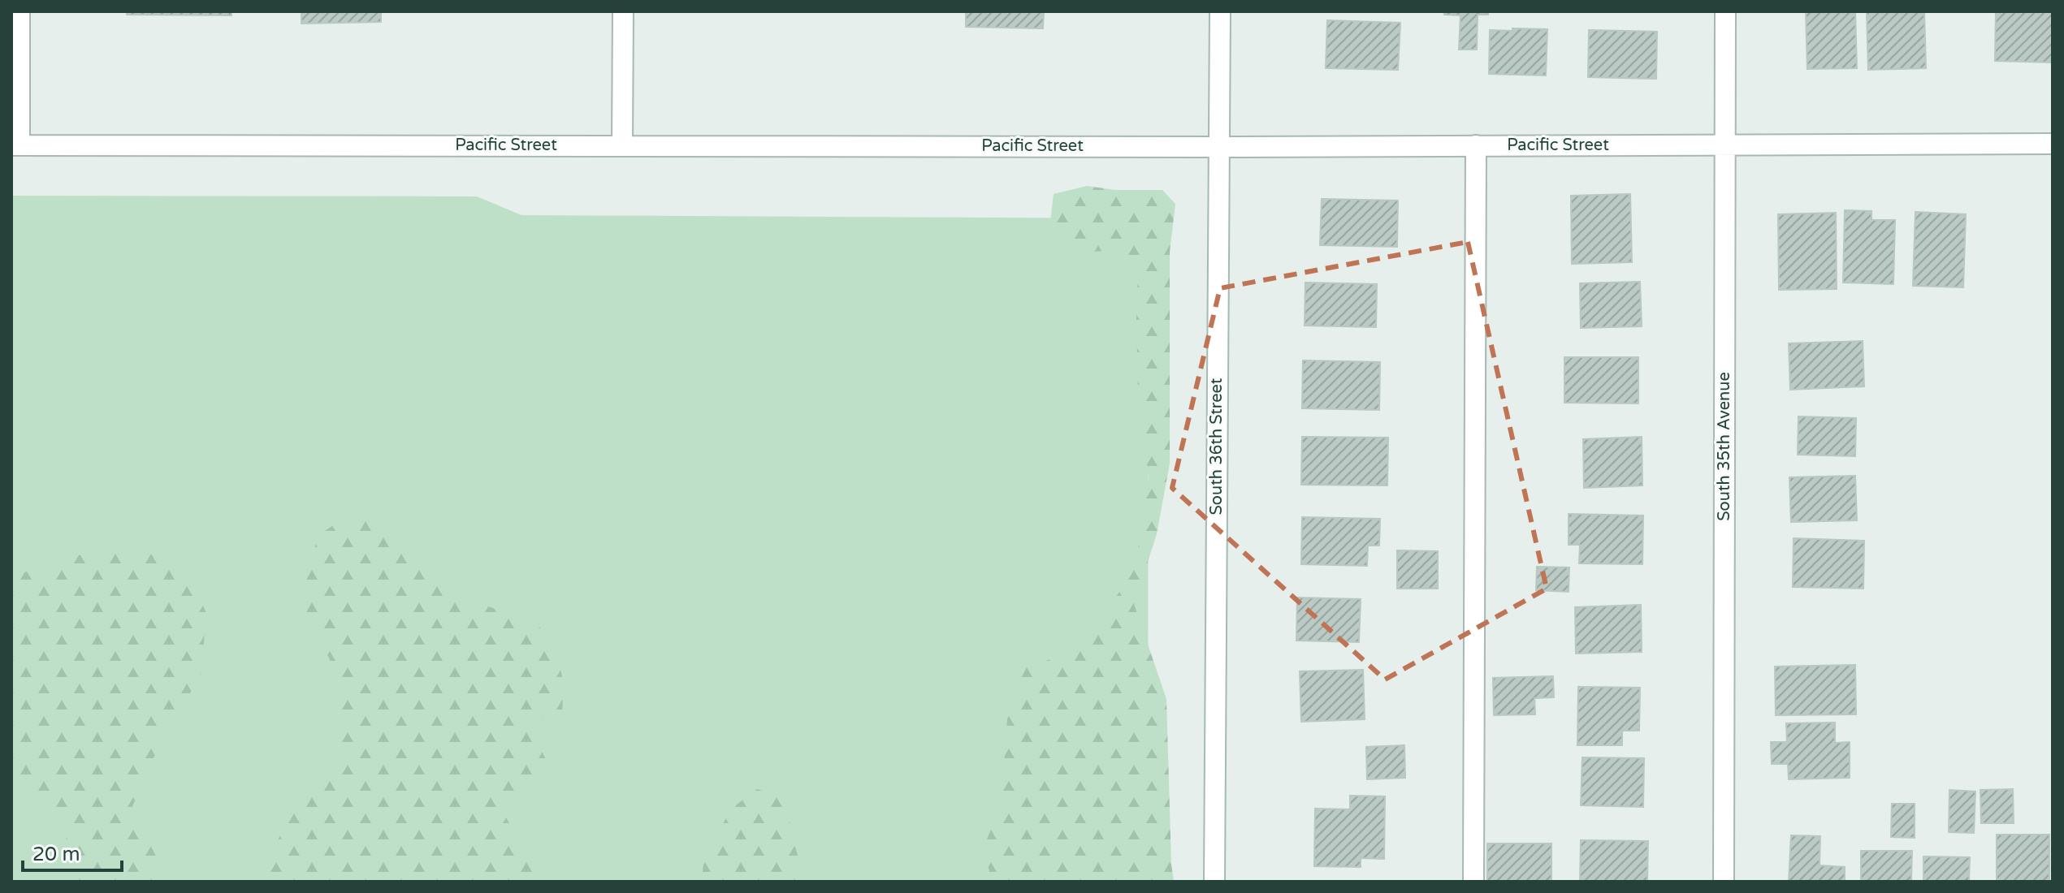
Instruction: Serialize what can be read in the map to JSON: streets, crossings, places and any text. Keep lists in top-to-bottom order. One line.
{"streets":{"street":["Pacific Street","South 36th Street","South 35th Avenue"]},"crossings":[["Pacific Street","South 36th Street"],["Pacific Street","South 35th Avenue"]],"scale_bar":"20 m"}
